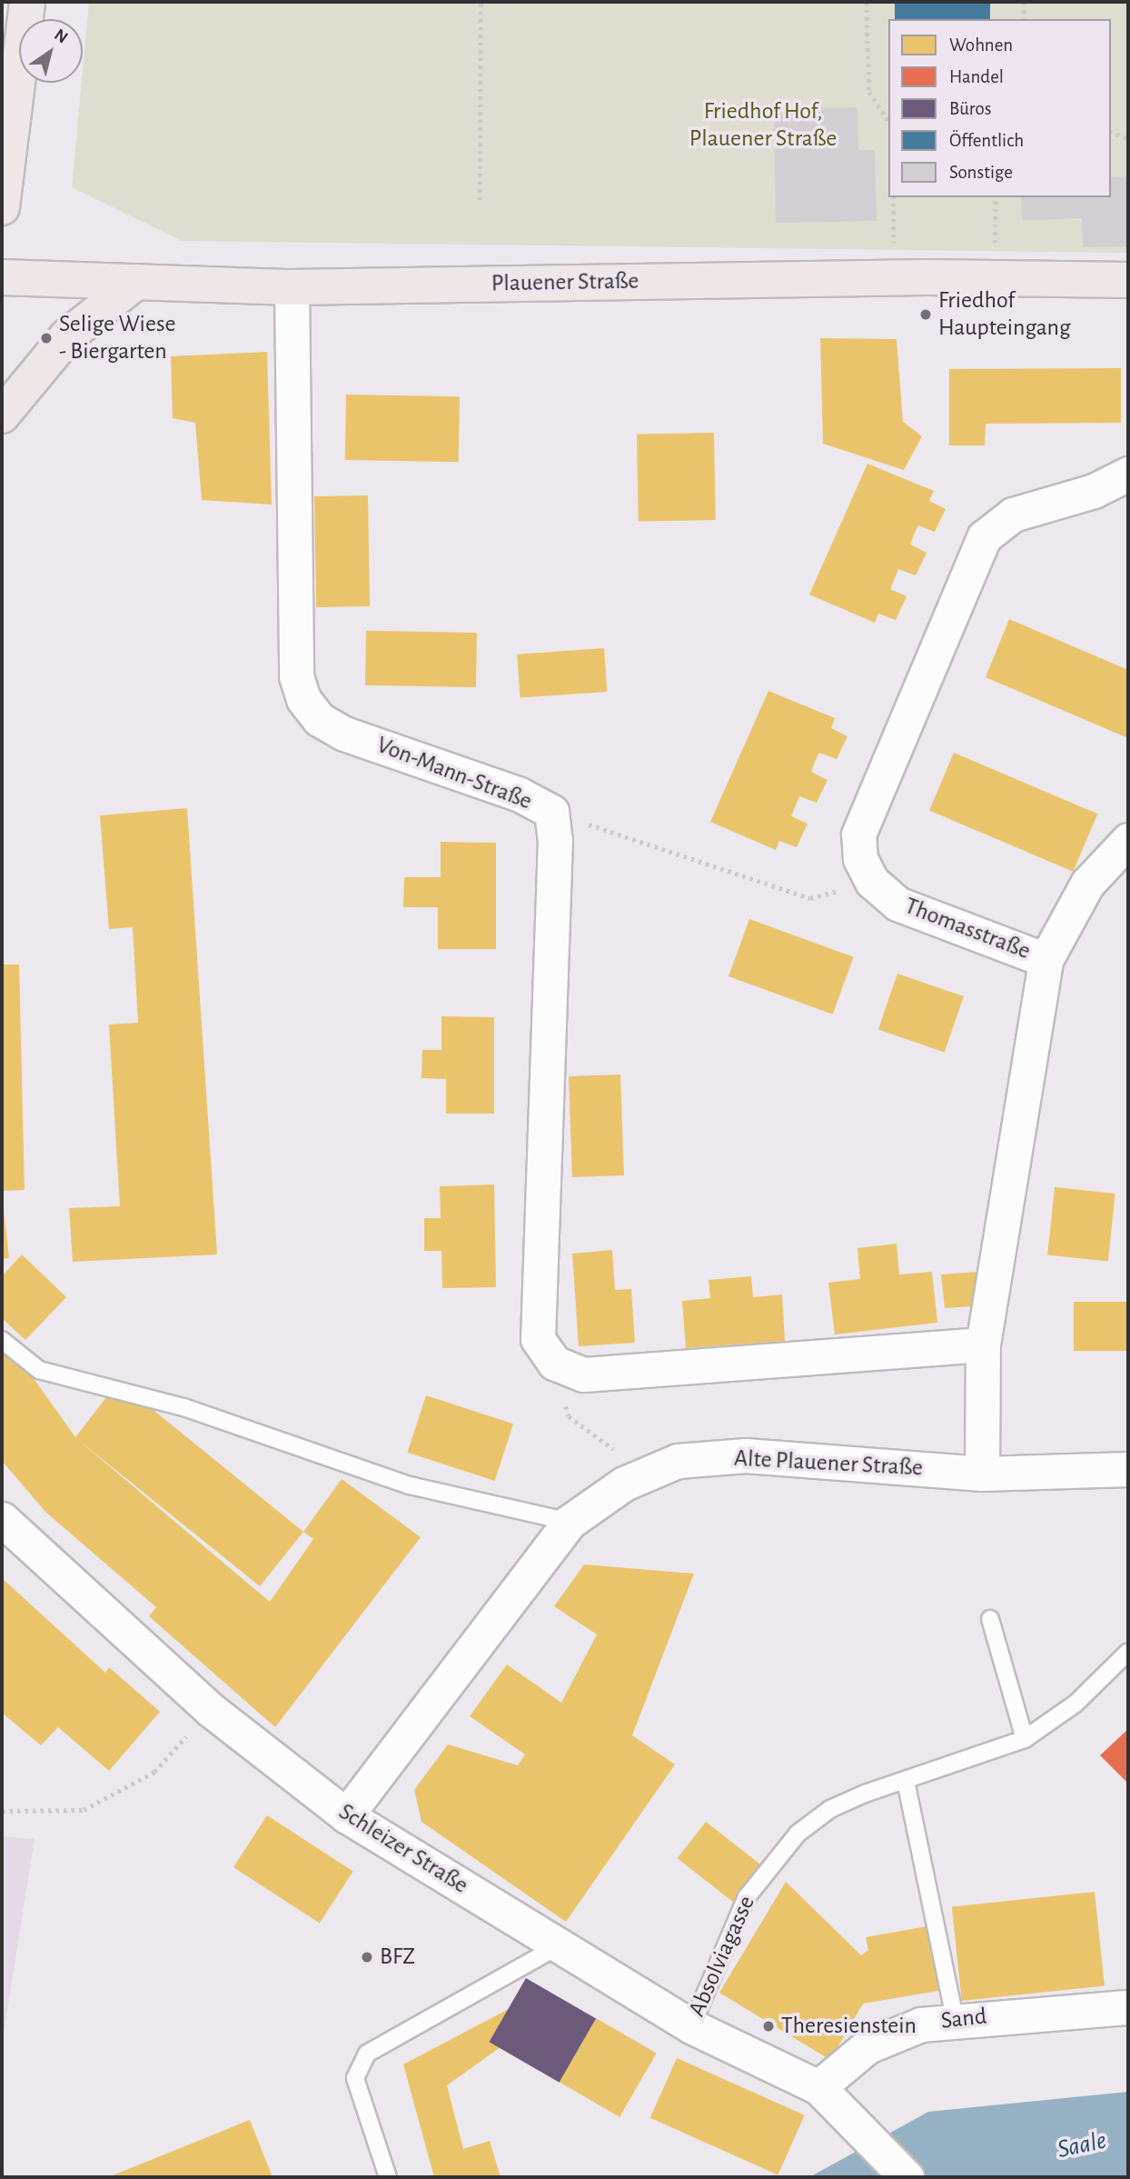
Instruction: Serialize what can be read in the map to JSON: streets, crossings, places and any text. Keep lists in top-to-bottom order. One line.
{"streets":{"main road":["Plauener Straße"],"street":["Von-Mann-Straße","Thomasstraße","Alte Plauener Straße","Schleizer Straße","Sand"],"lane":["Absolviagasse"]},"crossings":[["Plauener Straße","Von-Mann-Straße"],["Thomasstraße","Alte Plauener Straße"],["Alte Plauener Straße","Schleizer Straße"],["Schleizer Straße","Absolviagasse"],["Schleizer Straße","Sand"]],"water":["Saale"],"parks":["Friedhof Hof, Plauener Straße"],"places":["Friedhof Haupteingang","Selige Wiese - Biergarten","BFZ","Theresienstein"],"legend":["Wohnen","Handel","Büros","Öffentlich","Sonstige"],"north":"top right"}
